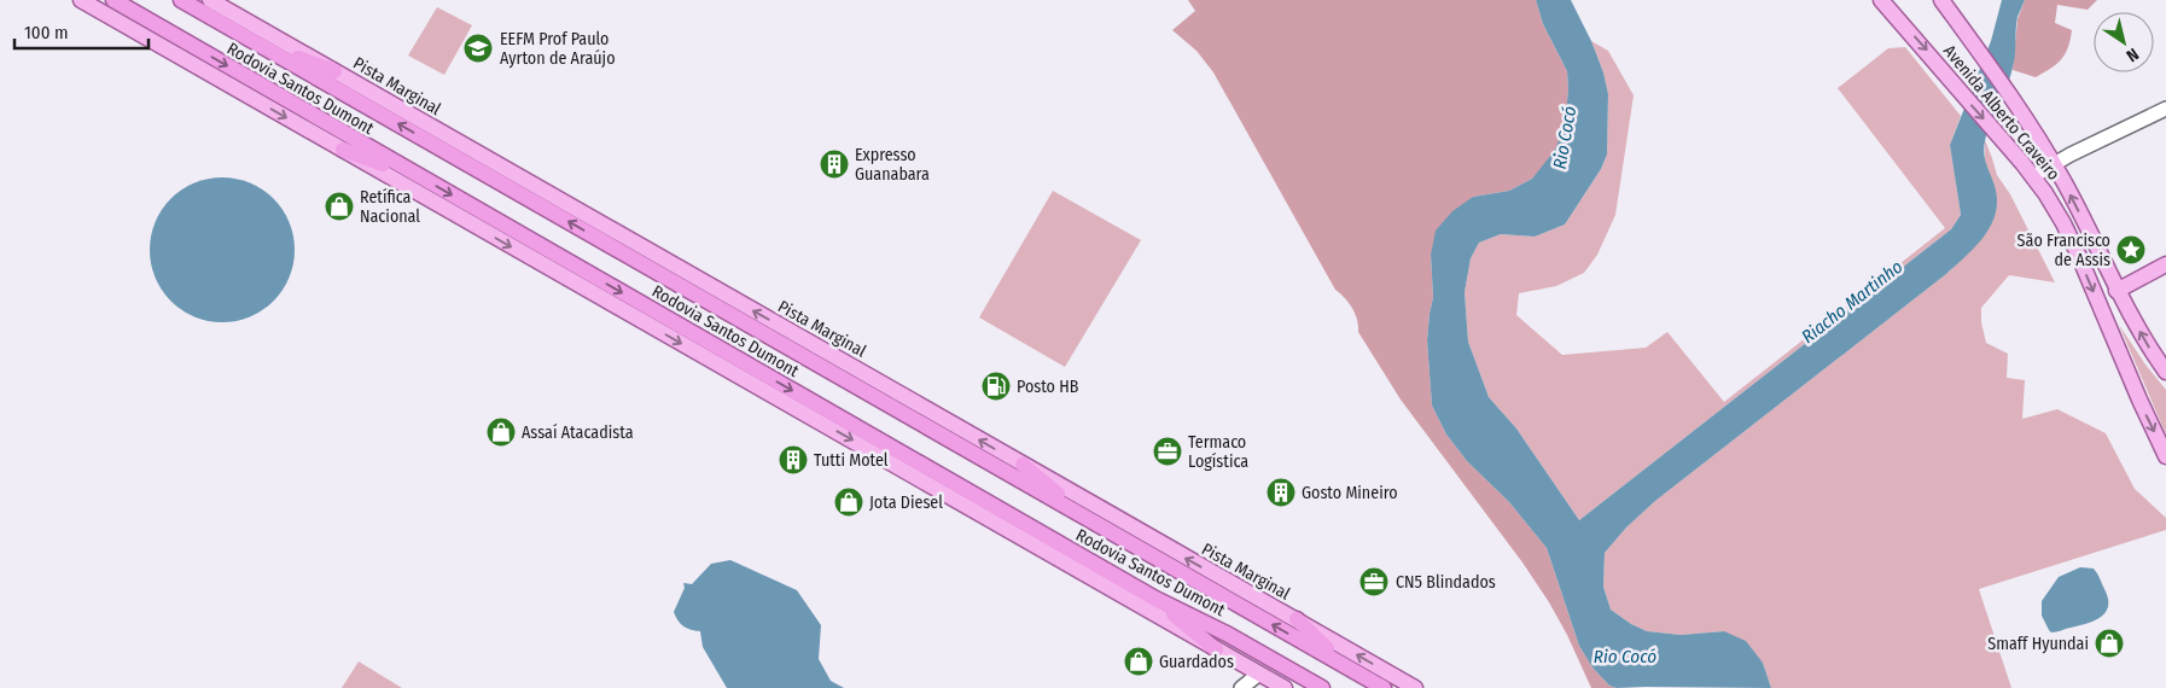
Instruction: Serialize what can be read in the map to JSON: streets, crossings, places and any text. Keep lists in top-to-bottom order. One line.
{"streets":{"highway":["Rodovia Santos Dumont"],"main road":["Pista Marginal","Avenida Alberto Craveiro"]},"water":["Rio Cocó","Riacho Martinho"],"places":{"school or university":["EEFM Prof Paulo Ayrton de Araújo"],"building":["Expresso Guanabara","Tutti Motel","Gosto Mineiro"],"shop":["Retífica Nacional","Assaí Atacadista","Jota Diesel","Smaff Hyundai","Guardados"],"place":["São Francisco de Assis"],"fuel station":["Posto HB"],"office":["Termaco Logística","CN5 Blindados"]},"scale_bar":"100 m","north":"bottom right"}
